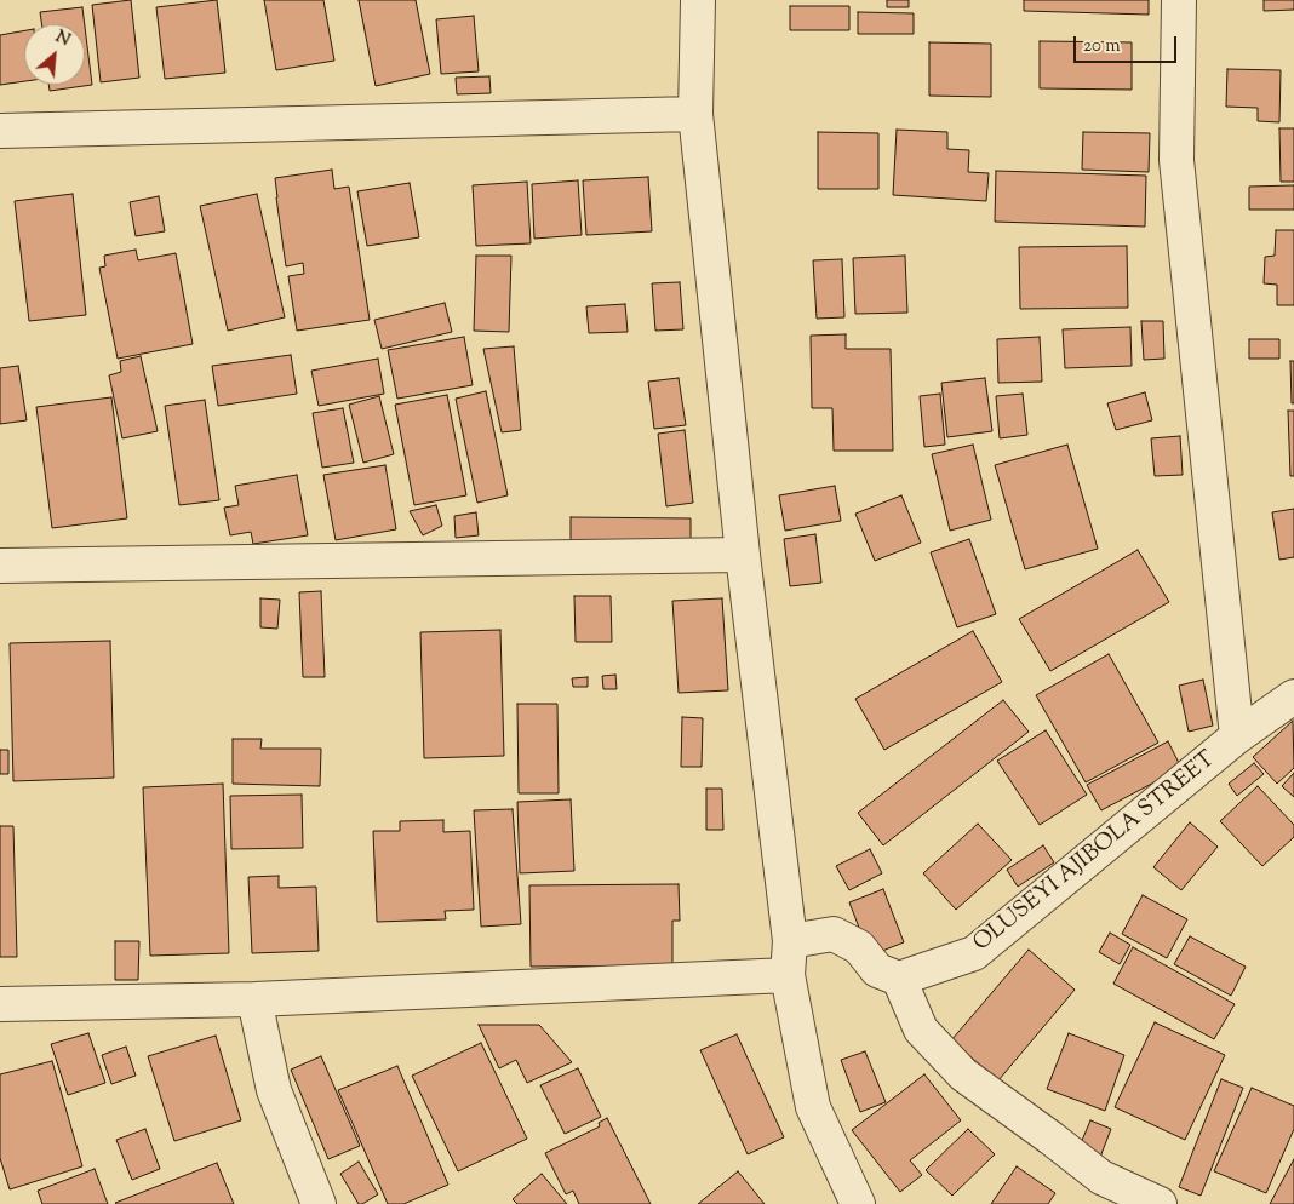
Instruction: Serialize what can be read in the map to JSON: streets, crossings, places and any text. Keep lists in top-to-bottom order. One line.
{"streets":{"street":["OLUSEYI AJIBOLA STREET"]},"scale_bar":"20 m","north":"top right"}
